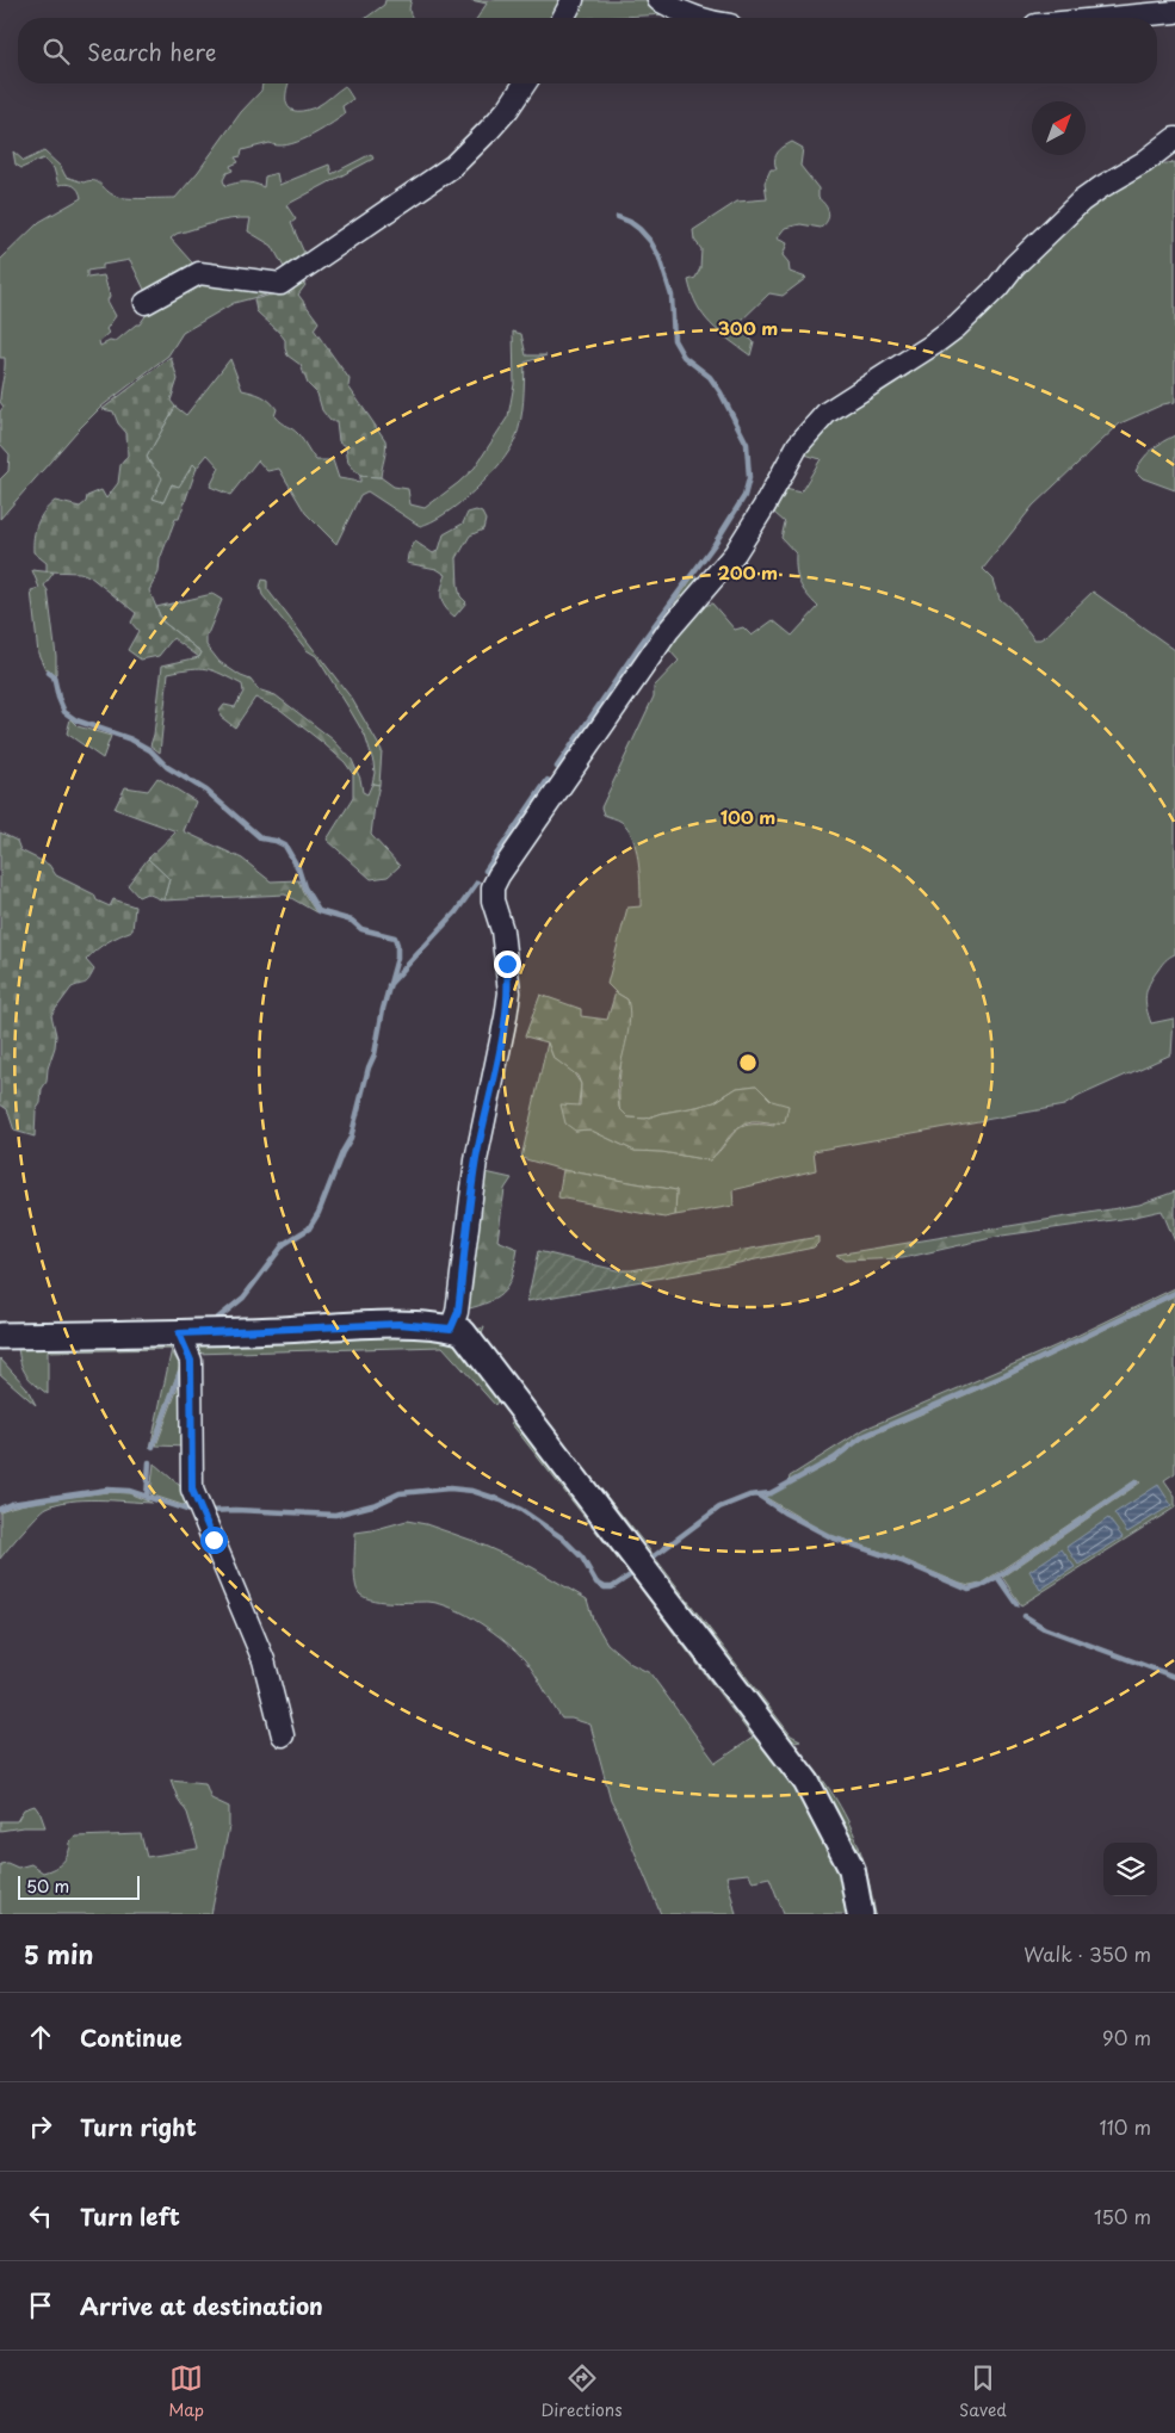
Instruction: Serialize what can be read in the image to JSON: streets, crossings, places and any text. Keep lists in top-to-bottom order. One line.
{"scale_bar":"50 m","north":"top right","page":{"search":"Search here","scale":"50 m","heading":["5 min","Walk · 350 m"],"list":[["Continue","90 m"],["Turn right","110 m"],["Turn left","150 m"],"Arrive at destination"],"nav":["Map","Directions","Saved"]},"rings":["300 m","200 m","100 m"]}
